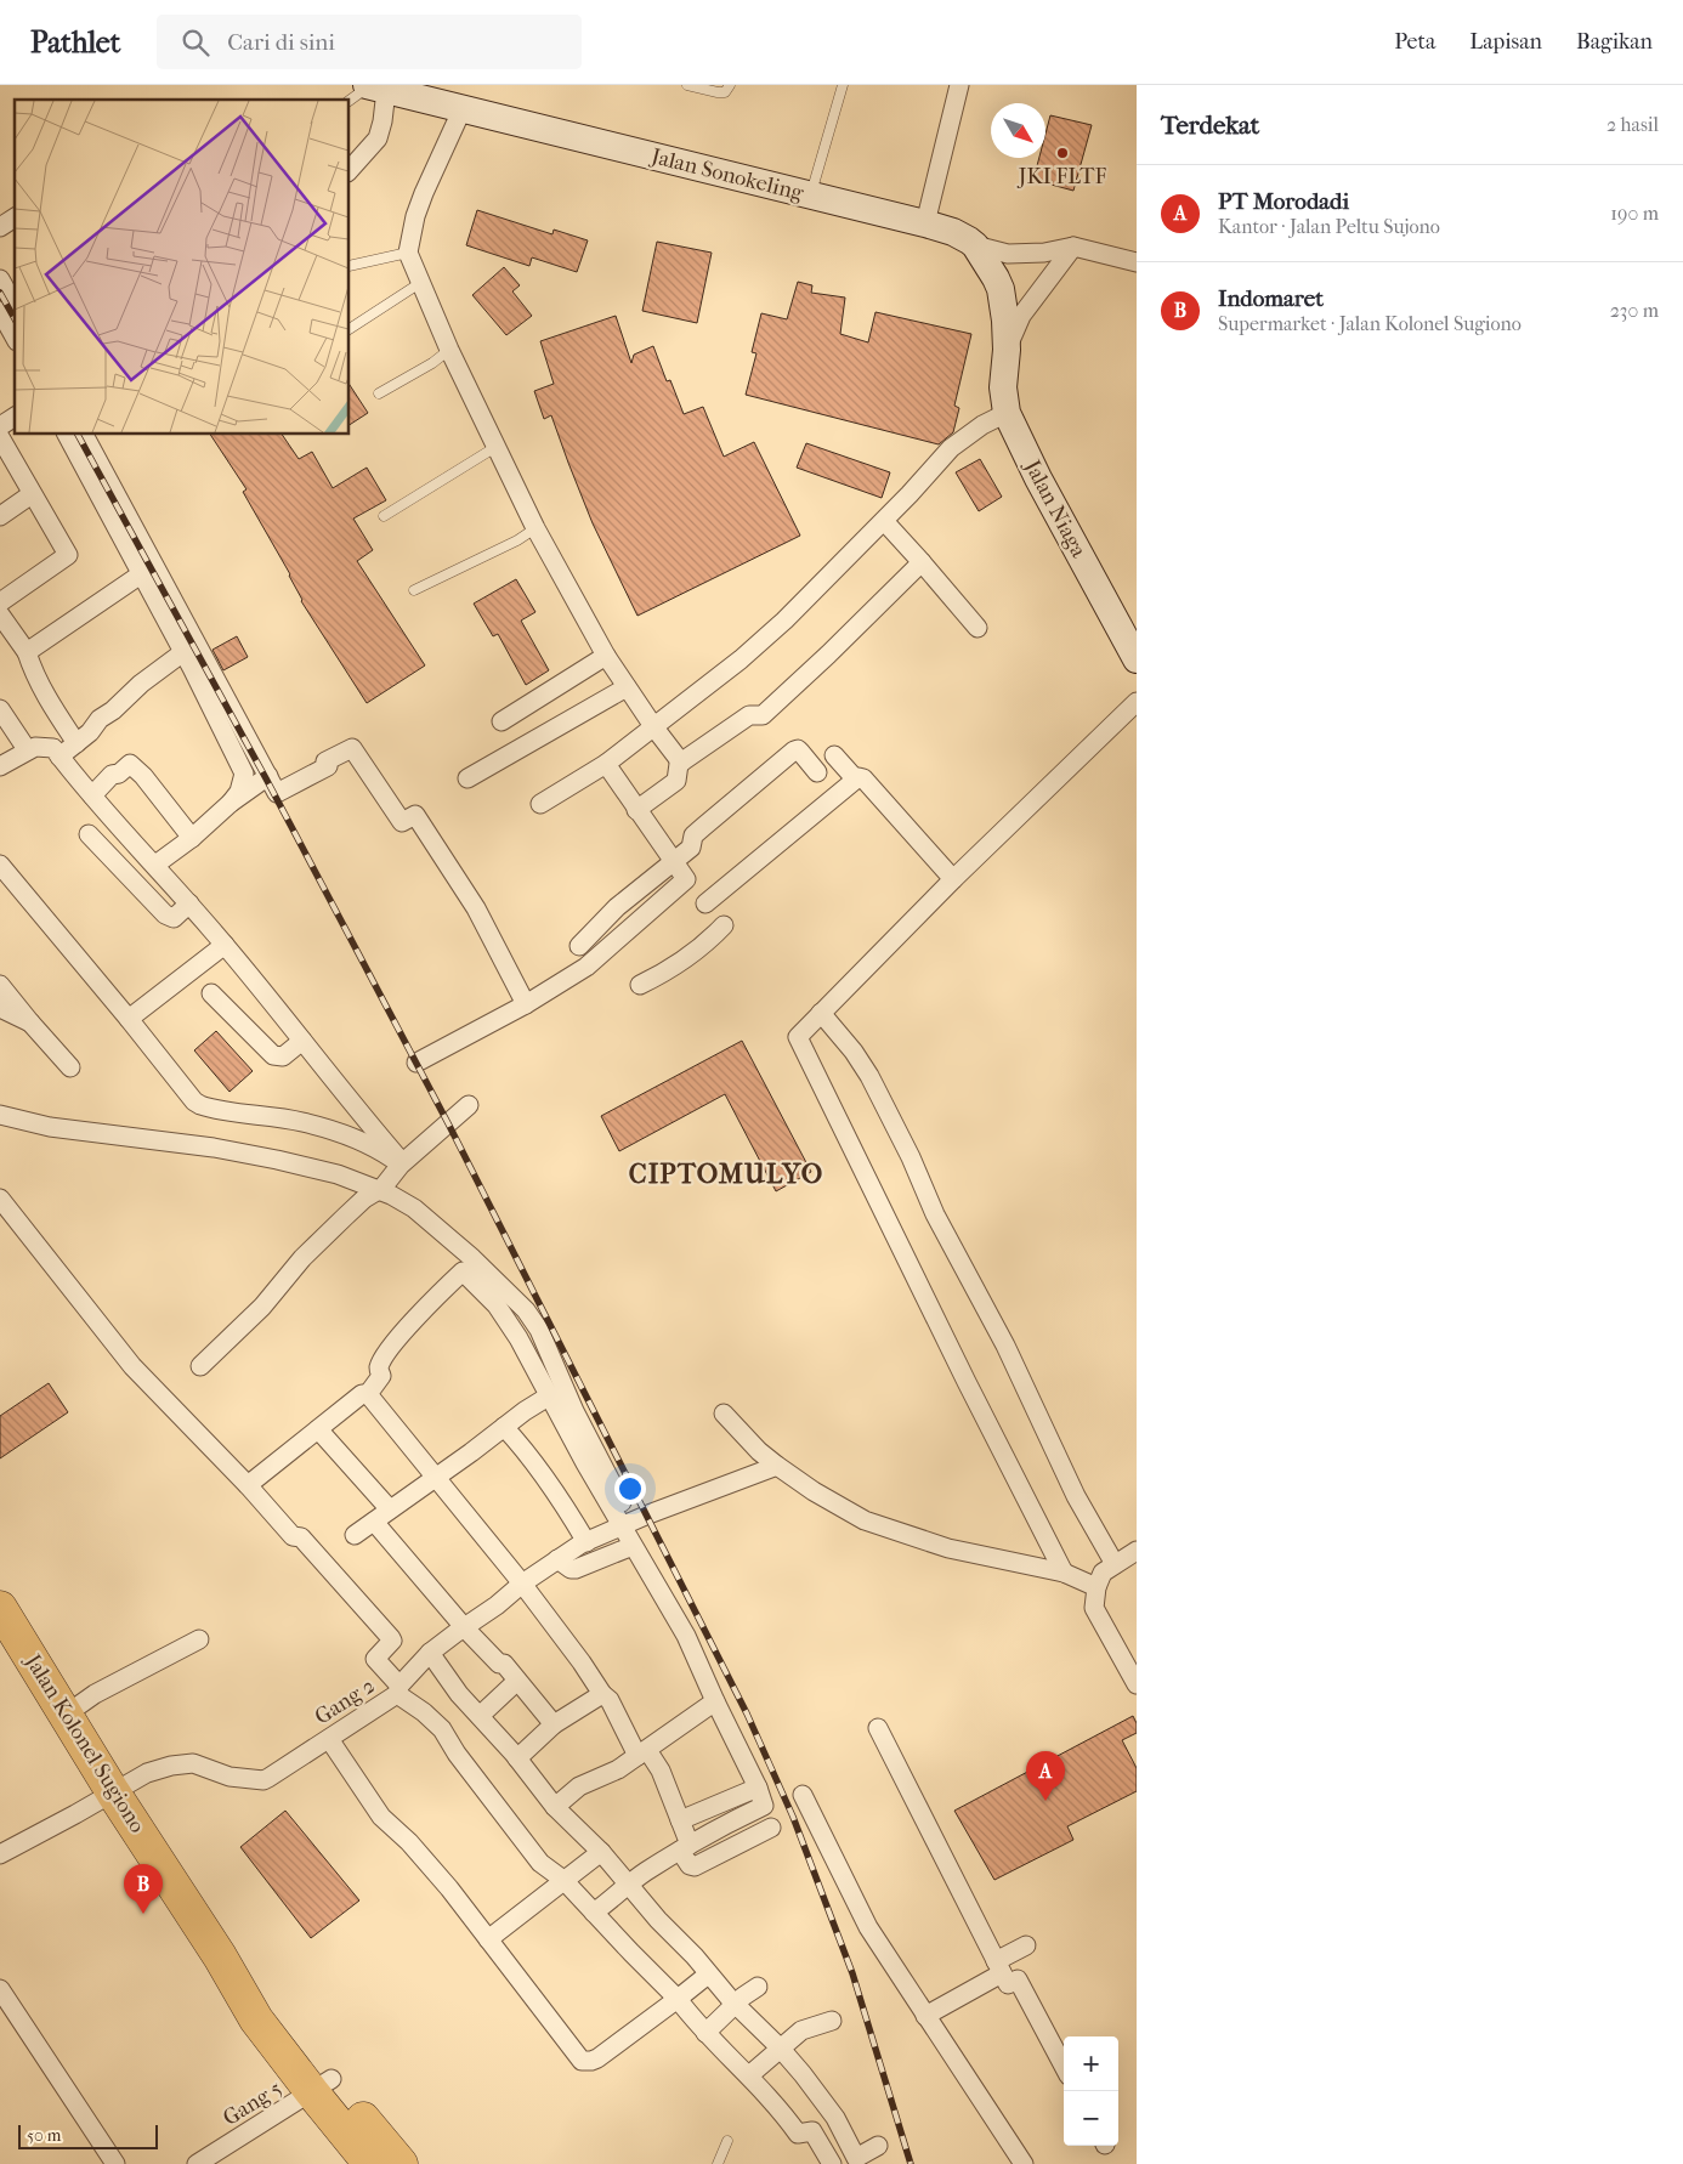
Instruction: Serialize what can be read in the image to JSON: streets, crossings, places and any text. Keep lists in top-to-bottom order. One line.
{"streets":{"highway":["Jalan Kolonel Sugiono"],"street":["Jalan Sonokeling","Jalan Niaga","Gang 2","Gang 5"]},"crossings":[["Gang 2","Jalan Kolonel Sugiono"],["Jalan Kolonel Sugiono","Gang 5"]],"districts":["CIPTOMULYO"],"places":["JKI FLTF"],"scale_bar":"50 m","north":"bottom right","page":{"header":"Pathlet","search":"Cari di sini","nav":["Peta","Lapisan","Bagikan"],"heading":["Terdekat","2 hasil"],"list":[{"mark":"A","name":"PT Morodadi","note":"Kantor · Jalan Peltu Sujono","value":"190 m"},{"mark":"B","name":"Indomaret","note":"Supermarket · Jalan Kolonel Sugiono","value":"230 m"}],"pins":["A","B"],"map_buttons":["+","−"],"scale":"50 m"}}
